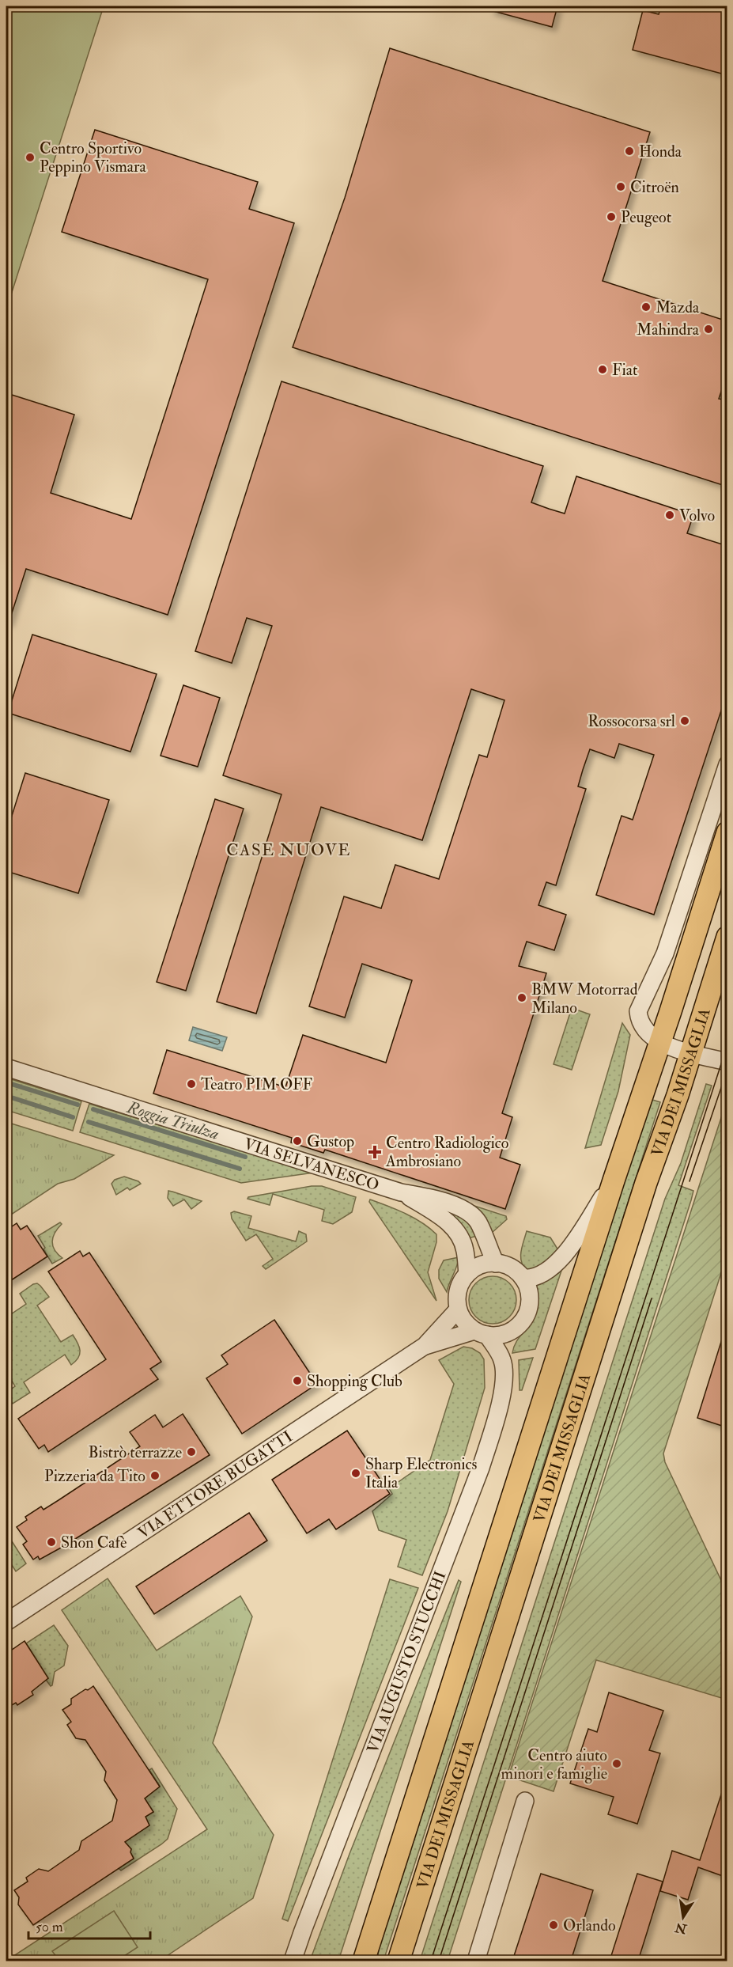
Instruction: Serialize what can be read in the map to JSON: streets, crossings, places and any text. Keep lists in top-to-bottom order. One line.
{"streets":{"main road":["VIA DEI MISSAGLIA"],"street":["VIA SELVANESCO","VIA ETTORE BUGATTI","VIA AUGUSTO STUCCHI"]},"crossings":[["VIA SELVANESCO","VIA ETTORE BUGATTI"],["VIA SELVANESCO","VIA AUGUSTO STUCCHI"],["VIA ETTORE BUGATTI","VIA AUGUSTO STUCCHI"]],"districts":["CASE NUOVE"],"water":["Roggia Triulza"],"places":{"other":["Honda","Centro Sportivo Peppino Vismara","Citroën","Peugeot","Mazda","Mahindra","Fiat","Volvo","Rossocorsa srl","BMW Motorrad Milano","Teatro PIM OFF","Gustop","Shopping Club","Bistrò terrazze","Sharp Electronics Italia","Pizzeria da Tito","Shon Cafè","Centro aiuto minori e famiglie","Orlando"],"health":["Centro Radiologico Ambrosiano"]},"scale_bar":"50 m","north":"bottom"}
